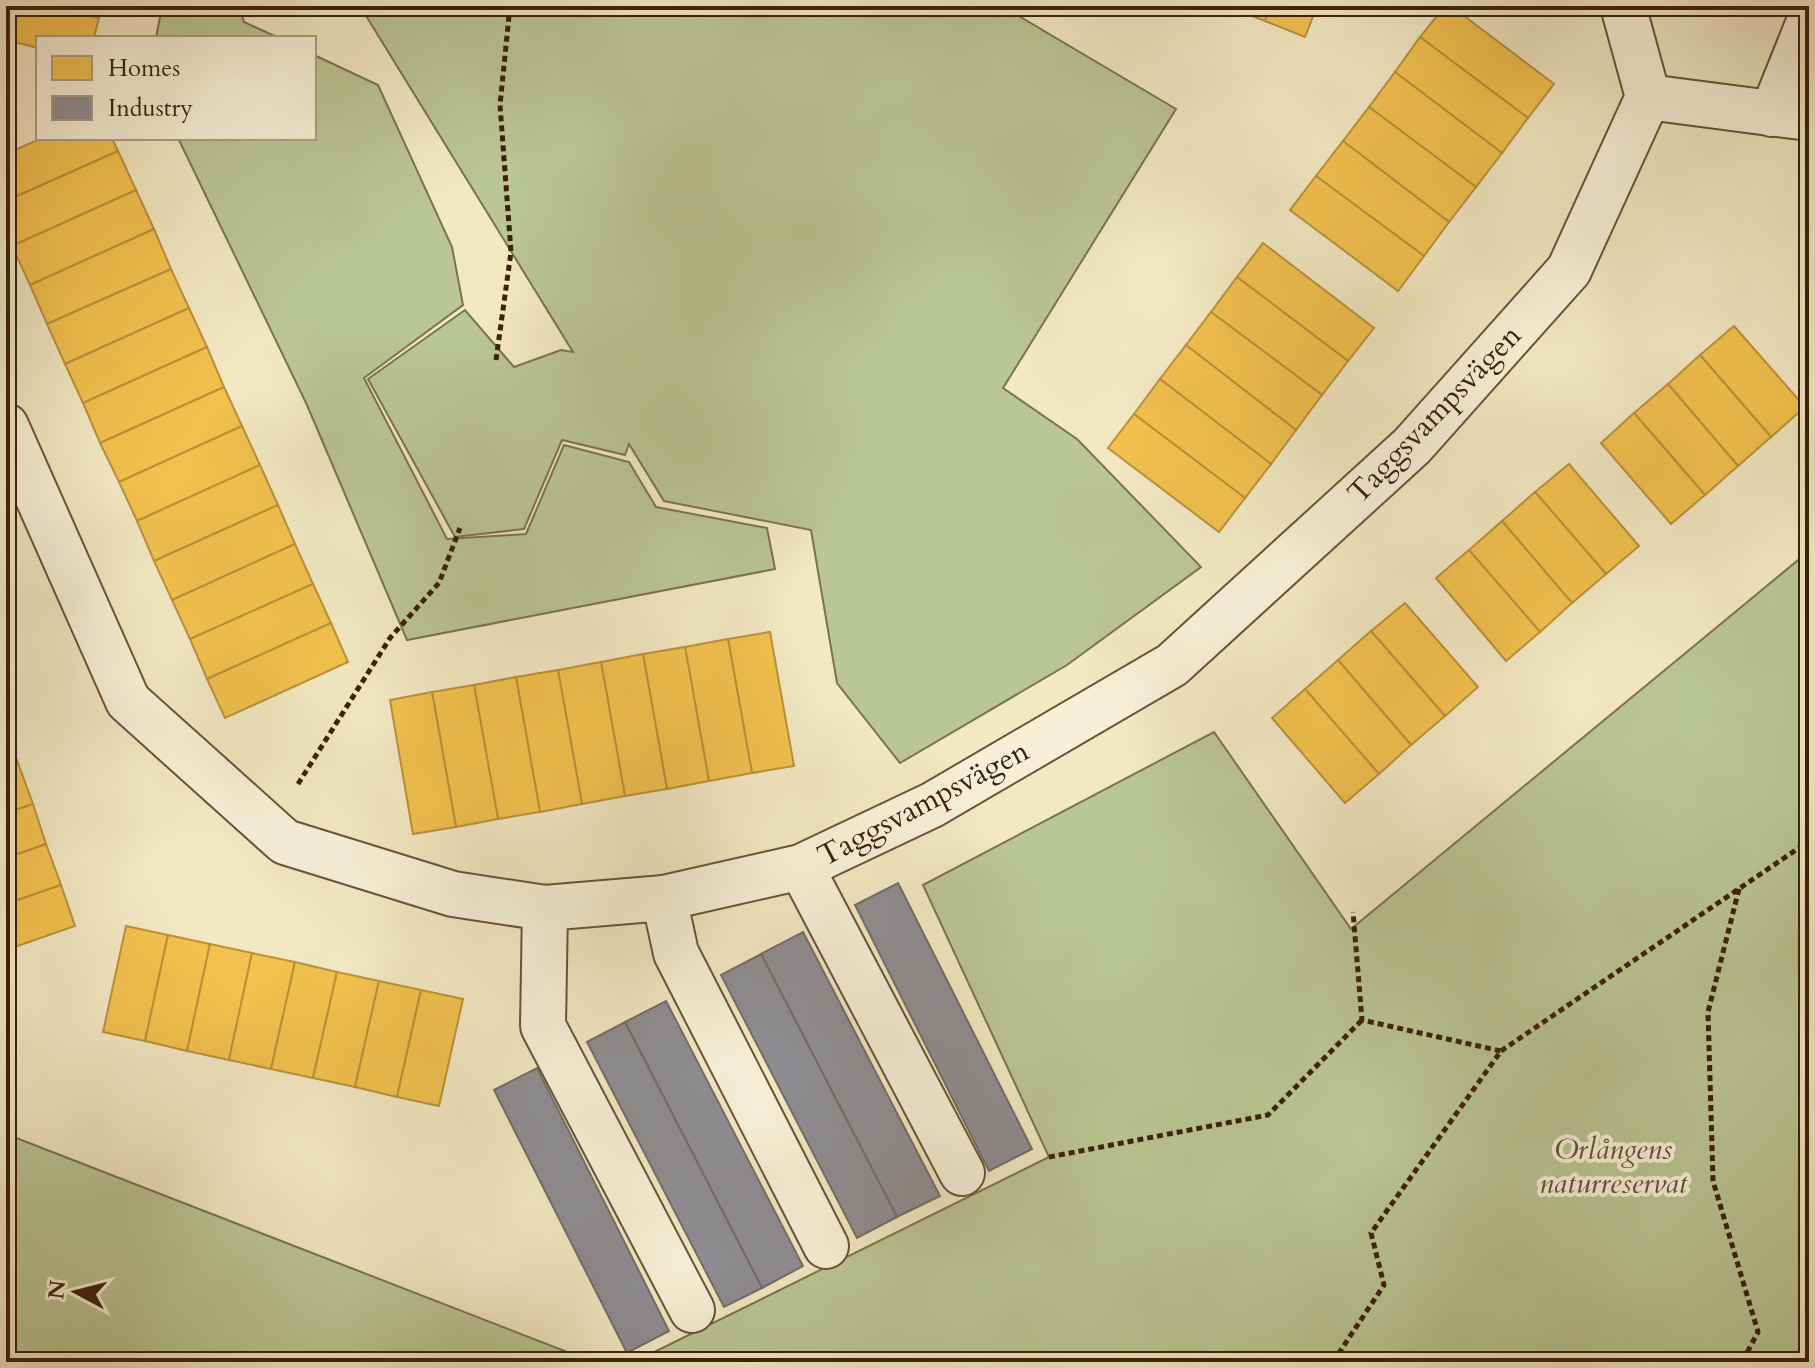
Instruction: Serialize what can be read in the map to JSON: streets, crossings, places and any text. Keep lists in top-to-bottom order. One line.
{"streets":{"street":["Taggsvampsvägen"]},"parks":["Orlångens naturreservat"],"legend":["Homes","Industry"],"north":"left"}
